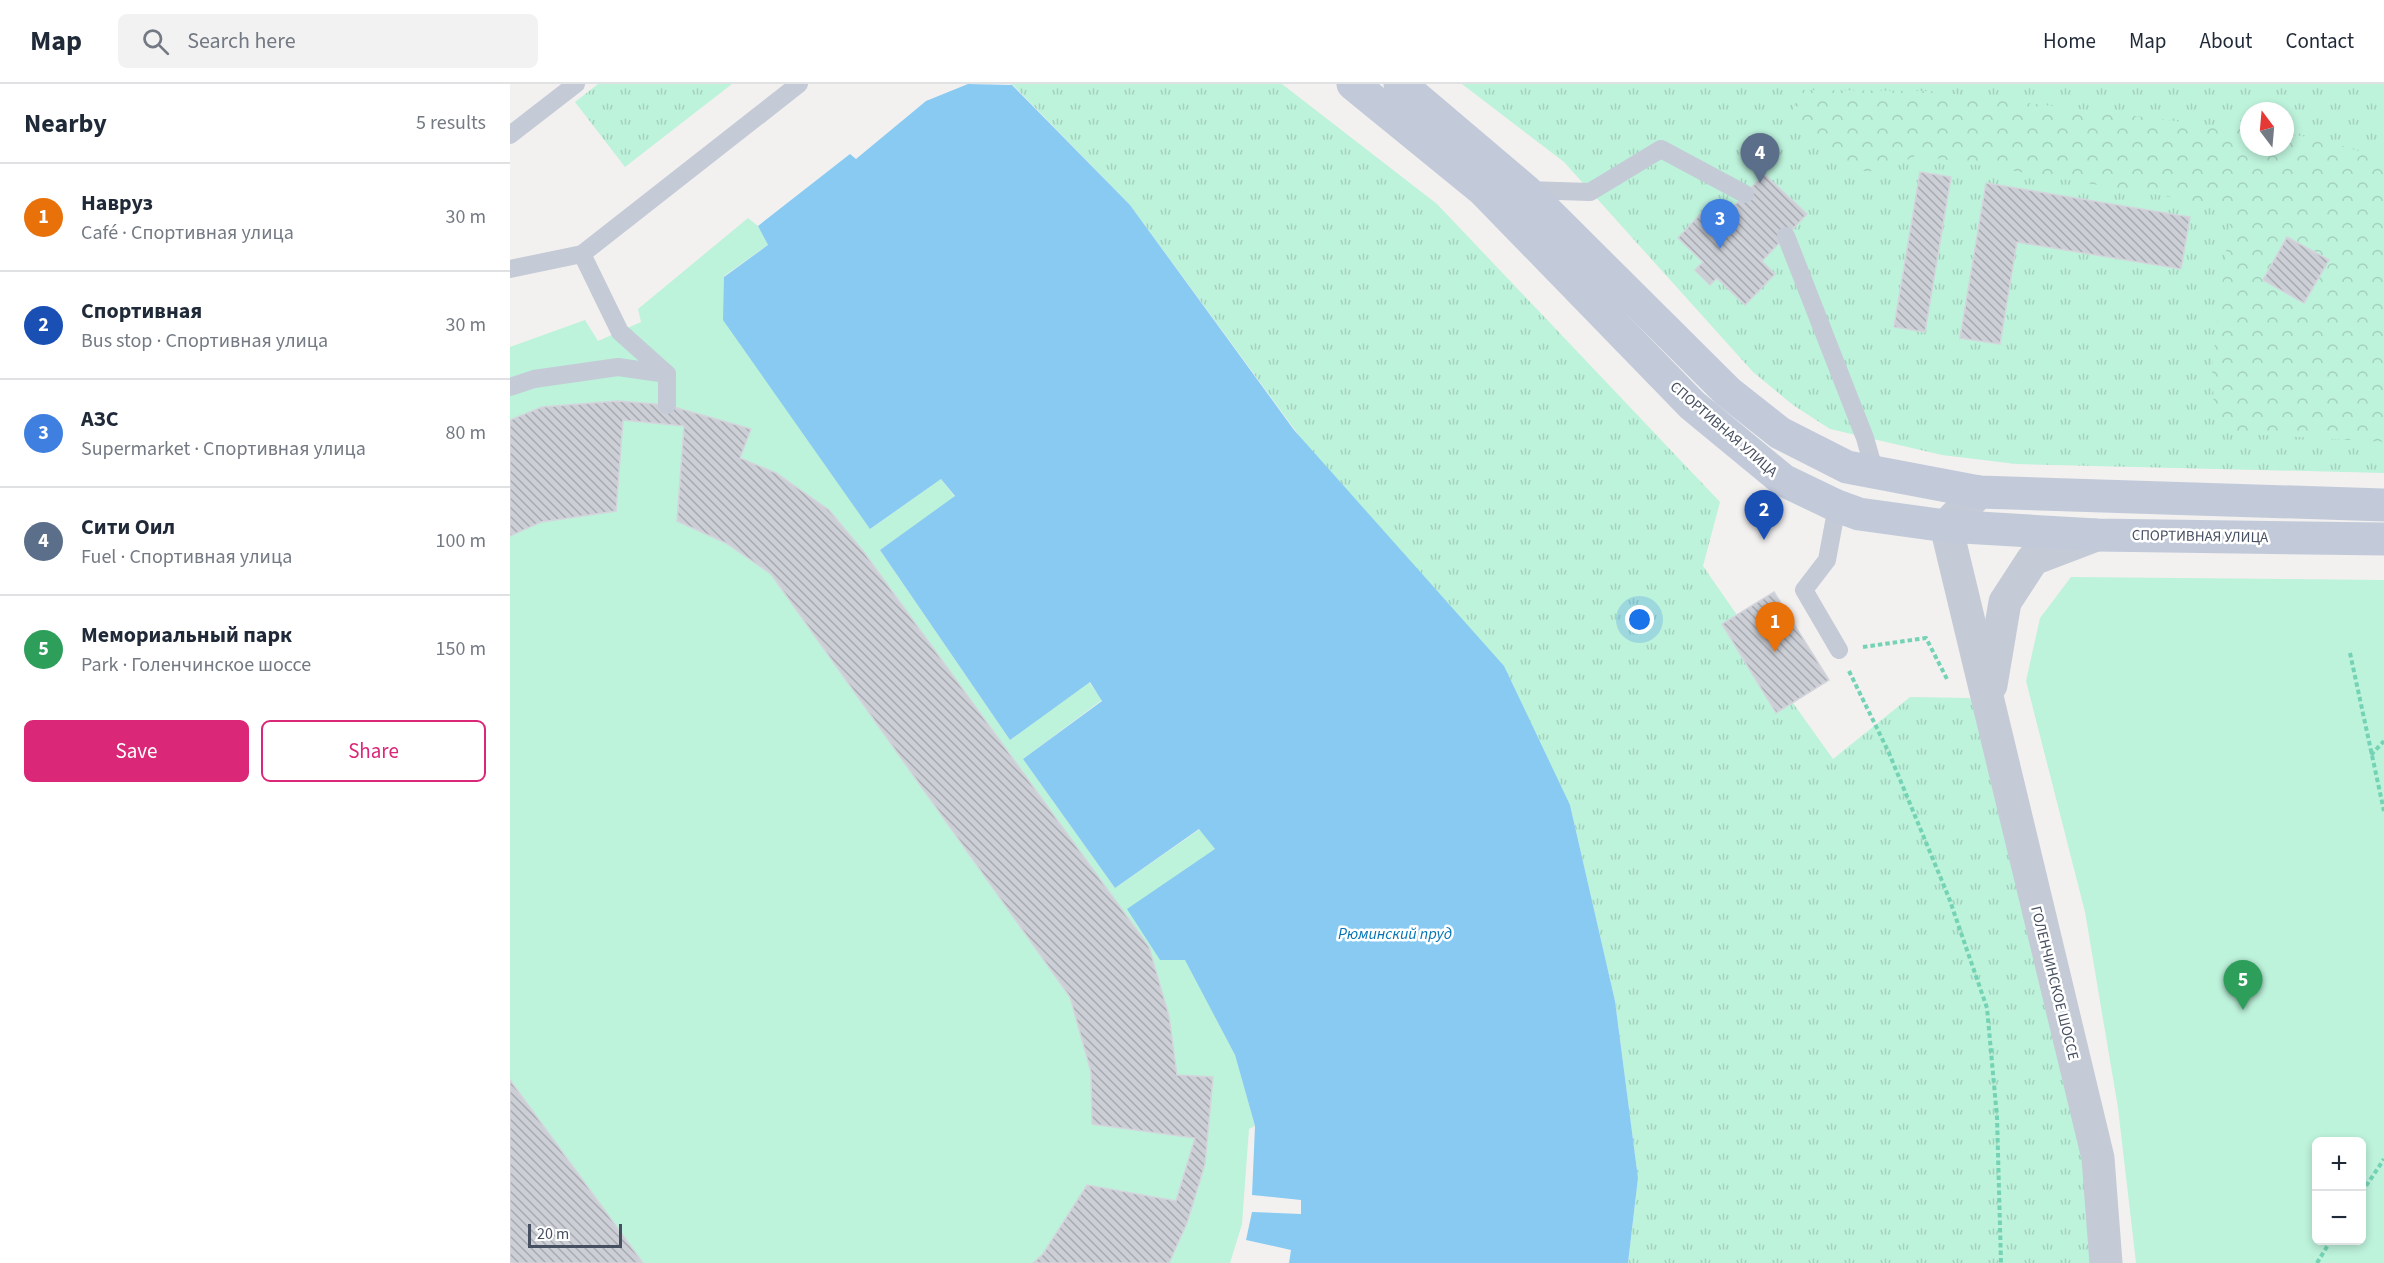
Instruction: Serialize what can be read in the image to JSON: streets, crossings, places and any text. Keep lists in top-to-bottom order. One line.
{"streets":{"main road":["СПОРТИВНАЯ УЛИЦА"],"street":["ГОЛЕНЧИНСКОЕ ШОССЕ"]},"crossings":[["СПОРТИВНАЯ УЛИЦА","ГОЛЕНЧИНСКОЕ ШОССЕ"]],"water":["Рюминский пруд"],"scale_bar":"20 m","north":"top","page":{"header":"Map","search":"Search here","nav":["Home","Map","About","Contact"],"heading":["Nearby","5 results"],"pins":["4","3","2","1","5"],"list":[{"mark":"1","name":"Навруз","note":"Café · Спортивная улица","value":"30 m"},{"mark":"2","name":"Спортивная","note":"Bus stop · Спортивная улица","value":"30 m"},{"mark":"3","name":"АЗС","note":"Supermarket · Спортивная улица","value":"80 m"},{"mark":"4","name":"Сити Оил","note":"Fuel · Спортивная улица","value":"100 m"},{"mark":"5","name":"Мемориальный парк","note":"Park · Голенчинское шоссе","value":"150 m"}],"buttons":["Save","Share"],"map_buttons":["+","−"],"scale":"20 m"}}
